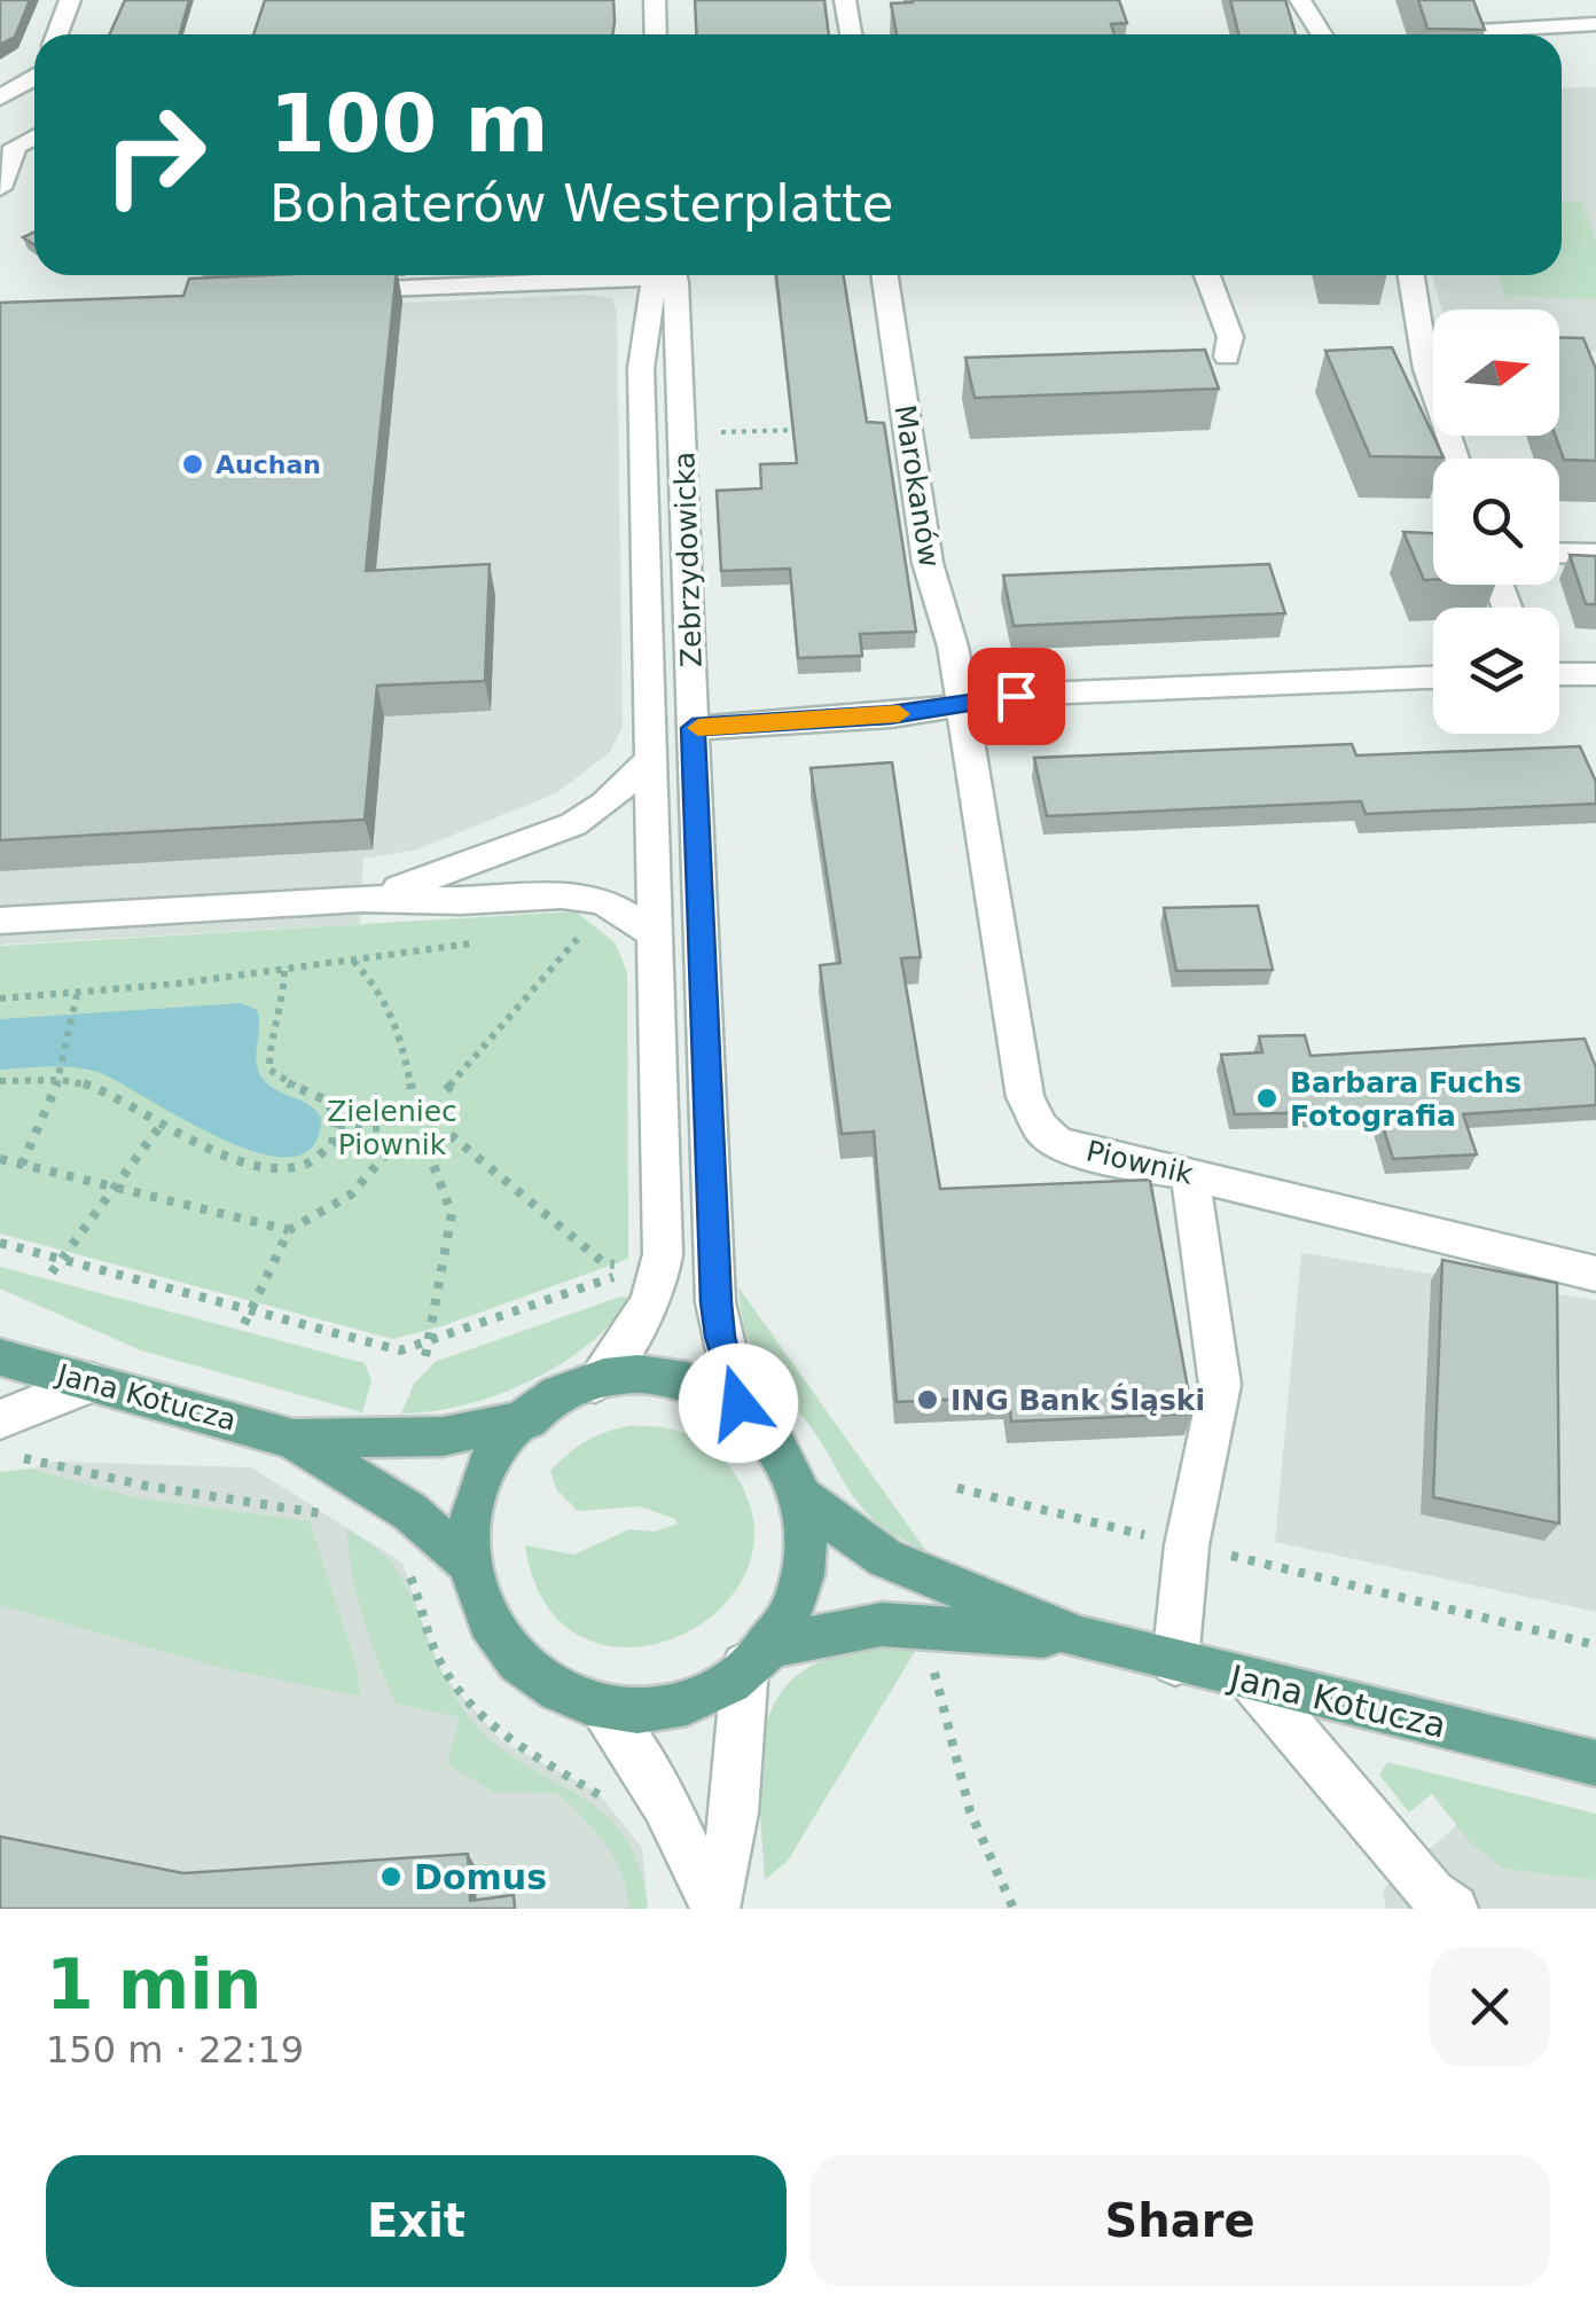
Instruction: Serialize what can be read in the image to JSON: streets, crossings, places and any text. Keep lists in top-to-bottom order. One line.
{"streets":{"main road":["Jana Kotucza"],"street":["Marokanów","Zebrzydowicka","Piownik"]},"crossings":[["Marokanów","Piownik"],["Zebrzydowicka","Jana Kotucza"]],"parks":["Zieleniec Piownik"],"places":["Auchan","Barbara Fuchs Fotografia","ING Bank Śląski","Domus"],"north":"right","page":{"turn":["100 m","Bohaterów Westerplatte"],"heading":["1 min","150 m · 22:19"],"buttons":["Exit","Share"]}}
